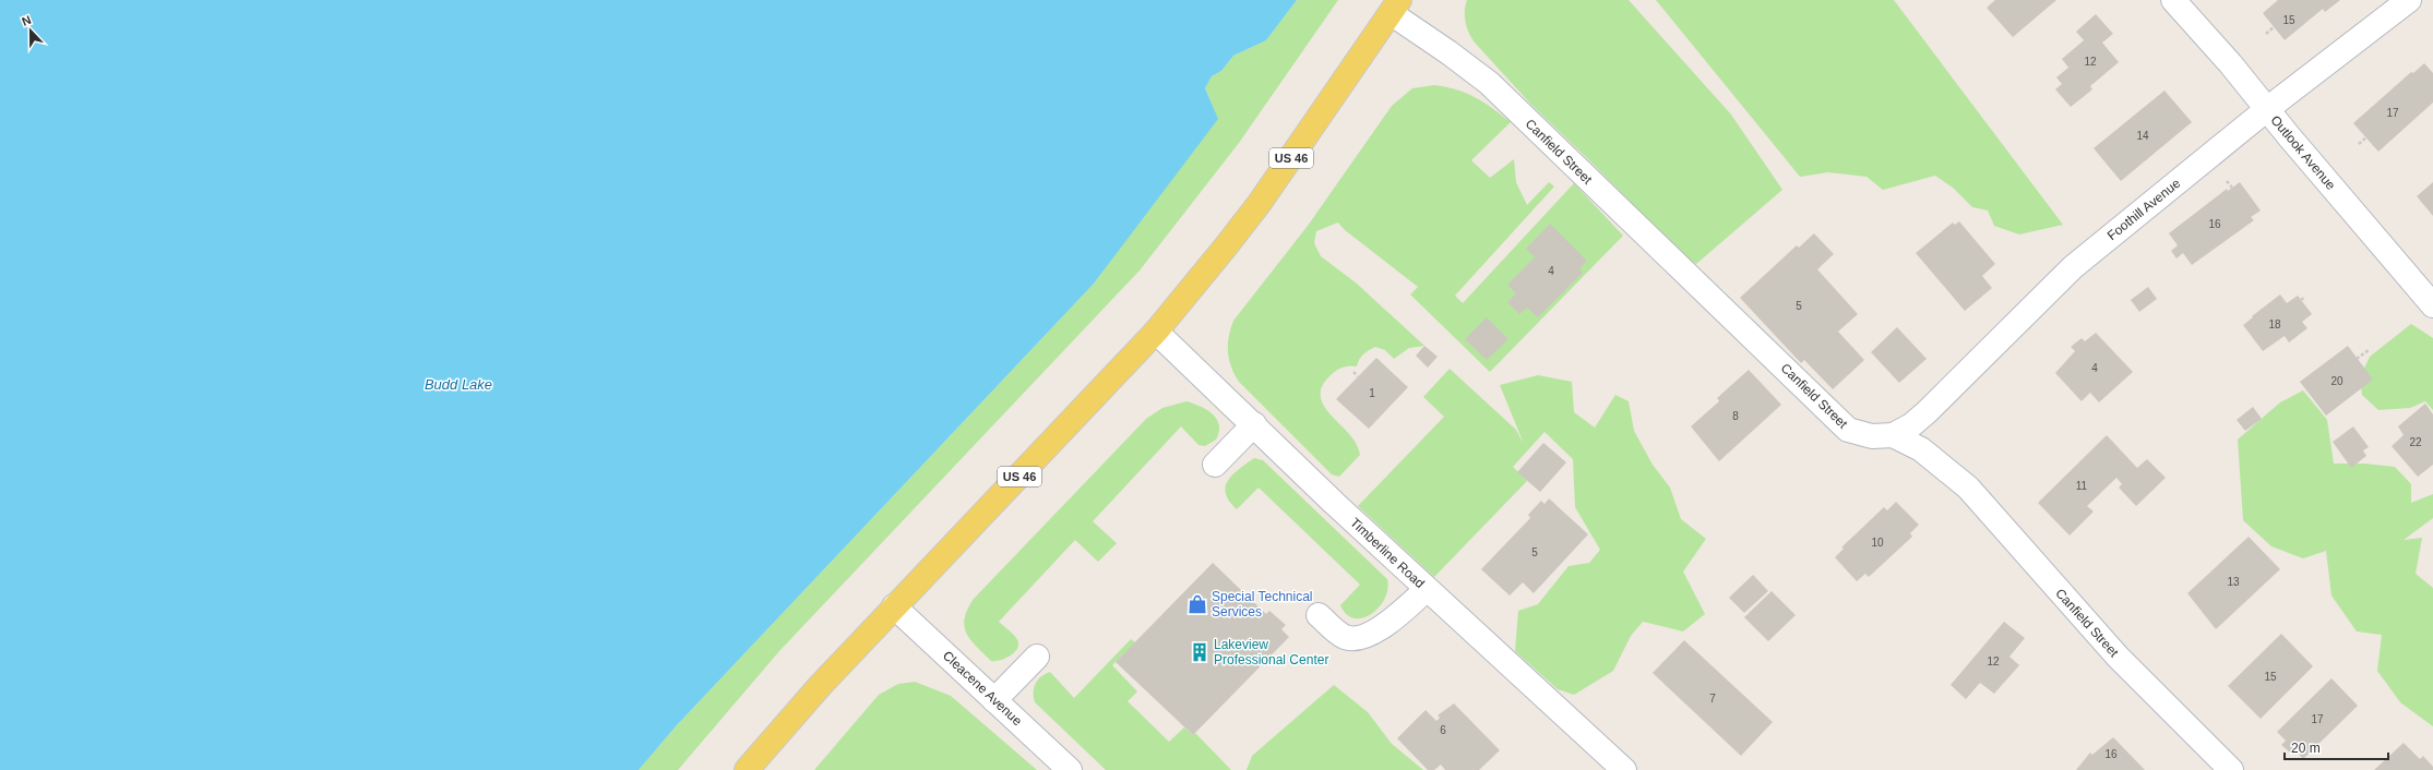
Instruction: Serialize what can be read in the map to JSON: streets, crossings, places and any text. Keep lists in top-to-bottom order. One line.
{"streets":{"main road":["US 46"],"street":["Canfield Street","Outlook Avenue","Foothill Avenue","Timberline Road","Cleacene Avenue"]},"crossings":[["Canfield Street","US 46"],["Canfield Street","Foothill Avenue"],["Outlook Avenue","Foothill Avenue"],["US 46","Timberline Road"],["US 46","Cleacene Avenue"]],"water":["Budd Lake"],"places":{"shop":["Special Technical Services"],"building":["Lakeview Professional Center"]},"house_numbers":["15","12","17","14","16","4","5","18","4","20","1","8","22","11","10","5","13","12","15","7","17","6","16"],"scale_bar":"20 m","north":"top"}
